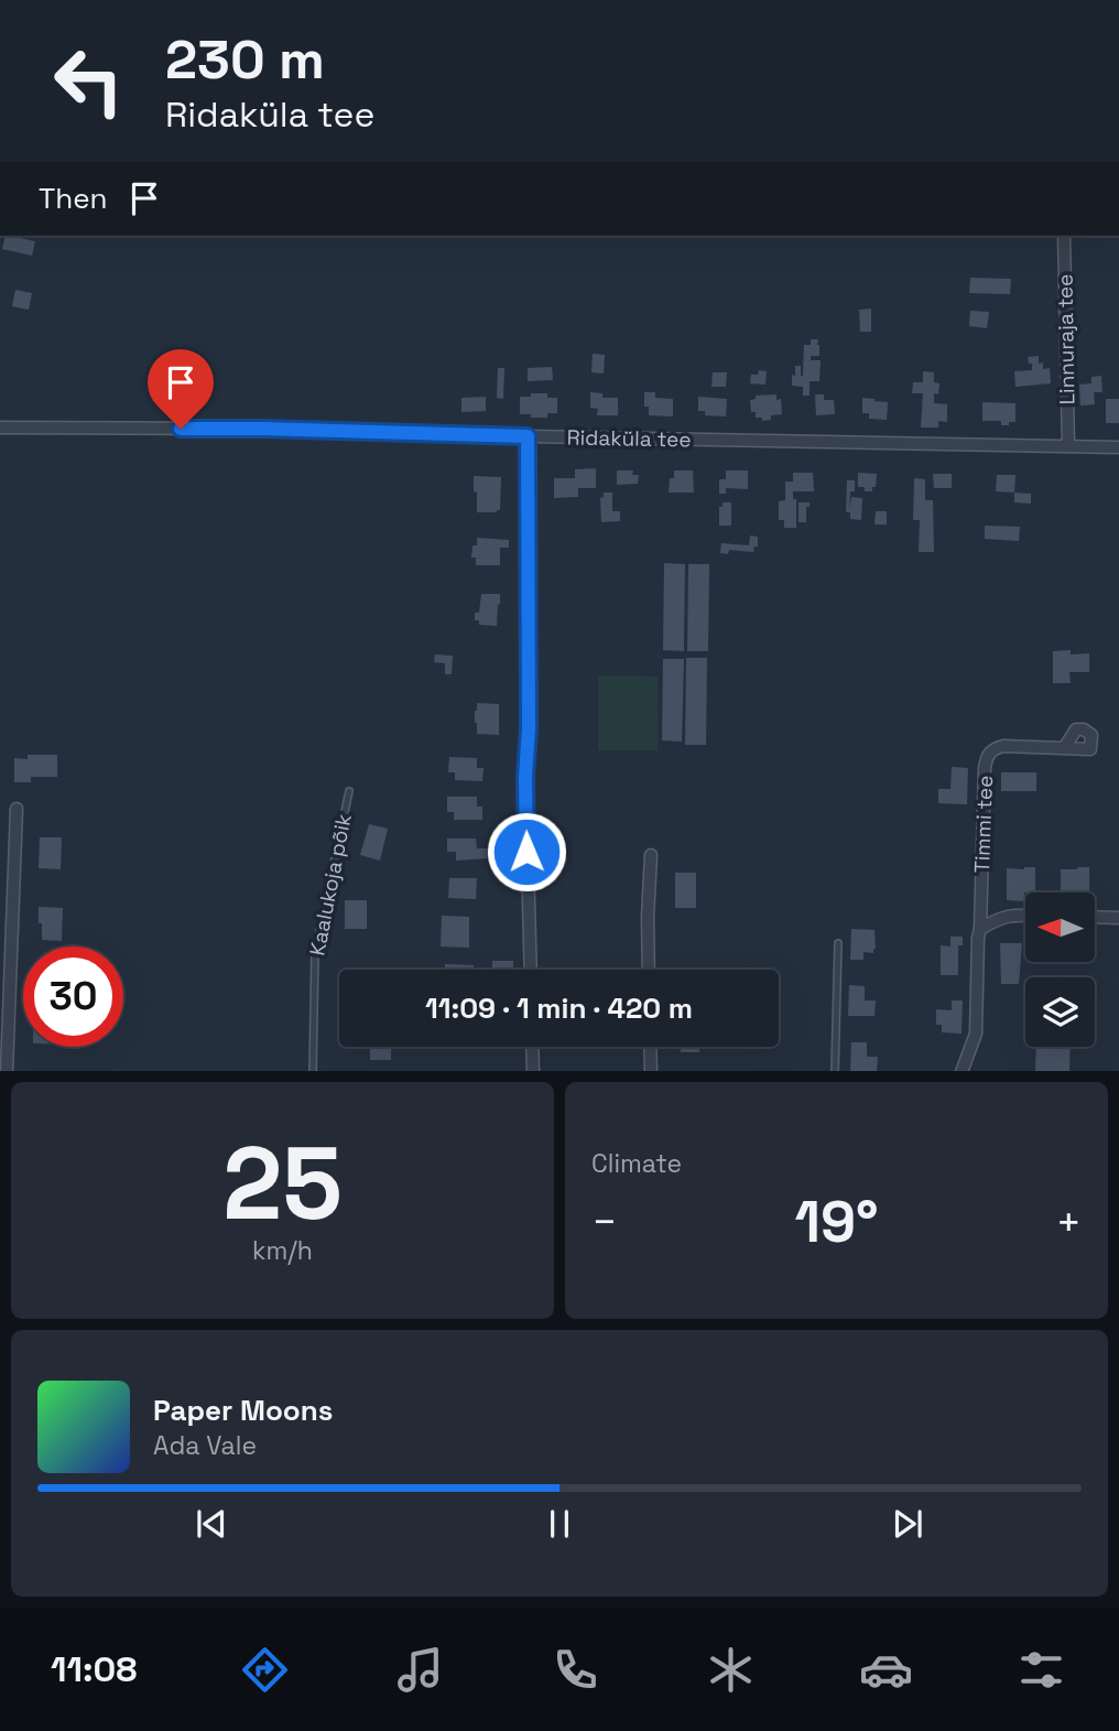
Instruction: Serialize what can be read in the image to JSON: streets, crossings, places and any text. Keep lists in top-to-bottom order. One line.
{"streets":{"street":["Linnuraja tee","Ridaküla tee","Timmi tee"],"lane":["Kaalukoja põik"]},"crossings":[["Linnuraja tee","Ridaküla tee"]],"north":"left","page":{"turn":["230 m","Ridaküla tee"],"then":"Then","limit":"30","trip":"11:09 · 1 min · 420 m","tile":[["25","km/h"],"Climate"],"heat":["−","19°","+"],"song":["Paper Moons","Ada Vale"],"tabs":"11:08"}}
